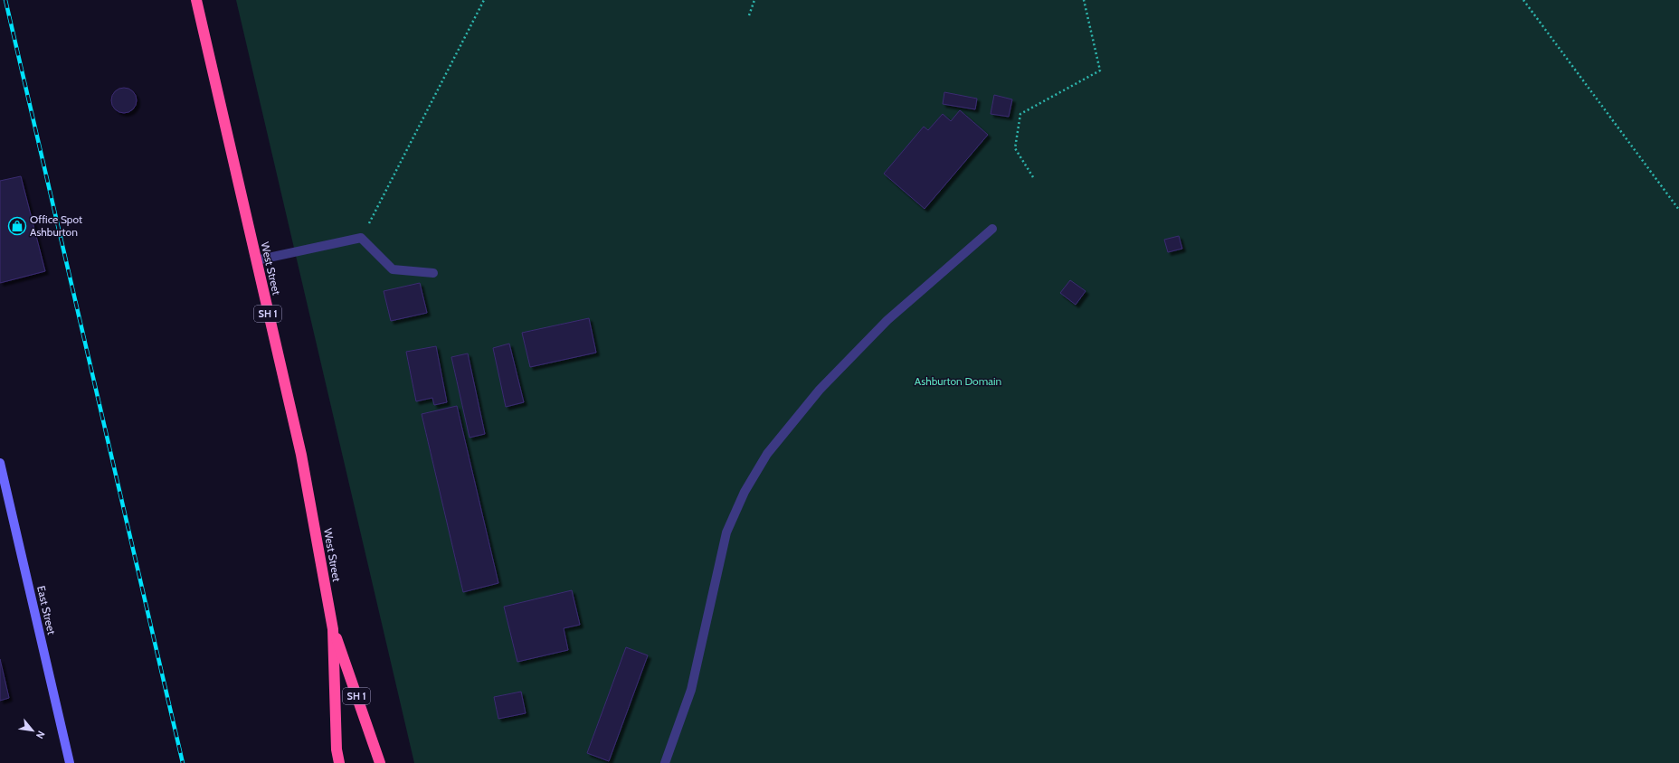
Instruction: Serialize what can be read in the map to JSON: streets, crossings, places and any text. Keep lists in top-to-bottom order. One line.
{"streets":{"highway":["West Street","SH 1"],"main road":["East Street"]},"parks":["Ashburton Domain"],"places":{"shop":["Office Spot Ashburton"]},"north":"bottom right"}
